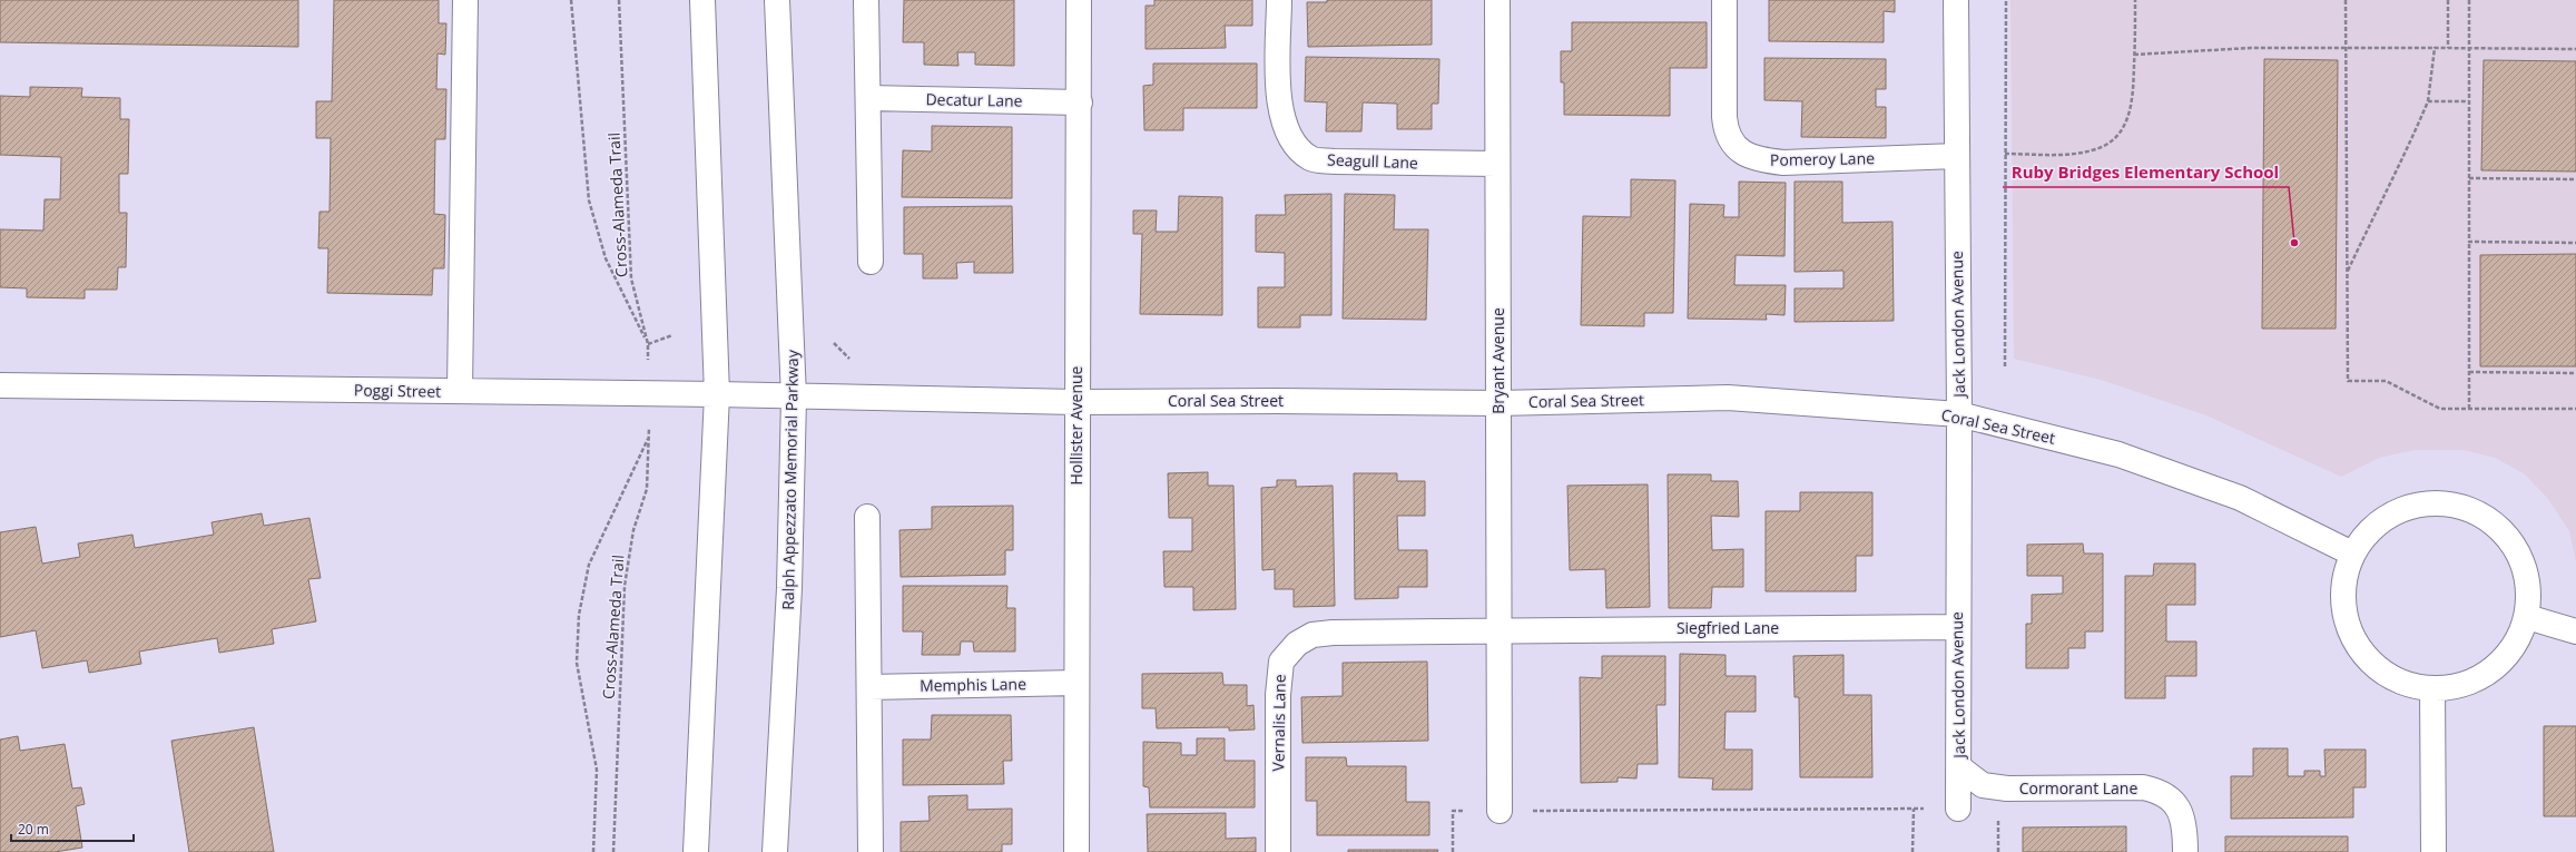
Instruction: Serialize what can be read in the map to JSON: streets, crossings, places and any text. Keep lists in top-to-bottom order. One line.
{"streets":{"street":["Decatur Lane","Pomeroy Lane","Seagull Lane","Jack London Avenue","Bryant Avenue","Poggi Street","Coral Sea Street","Hollister Avenue","Ralph Appezzato Memorial Parkway","Siegfried Lane","Memphis Lane","Vernalis Lane","Cormorant Lane"],"path":["Cross-Alameda Trail"]},"crossings":[["Decatur Lane","Hollister Avenue"],["Pomeroy Lane","Jack London Avenue"],["Seagull Lane","Bryant Avenue"],["Jack London Avenue","Coral Sea Street"],["Jack London Avenue","Siegfried Lane"],["Jack London Avenue","Cormorant Lane"],["Bryant Avenue","Coral Sea Street"],["Bryant Avenue","Siegfried Lane"],["Bryant Avenue","Vernalis Lane"],["Poggi Street","Coral Sea Street"],["Poggi Street","Ralph Appezzato Memorial Parkway"],["Coral Sea Street","Hollister Avenue"],["Coral Sea Street","Ralph Appezzato Memorial Parkway"],["Hollister Avenue","Memphis Lane"],["Siegfried Lane","Vernalis Lane"]],"places":["Ruby Bridges Elementary School"],"scale_bar":"20 m"}
